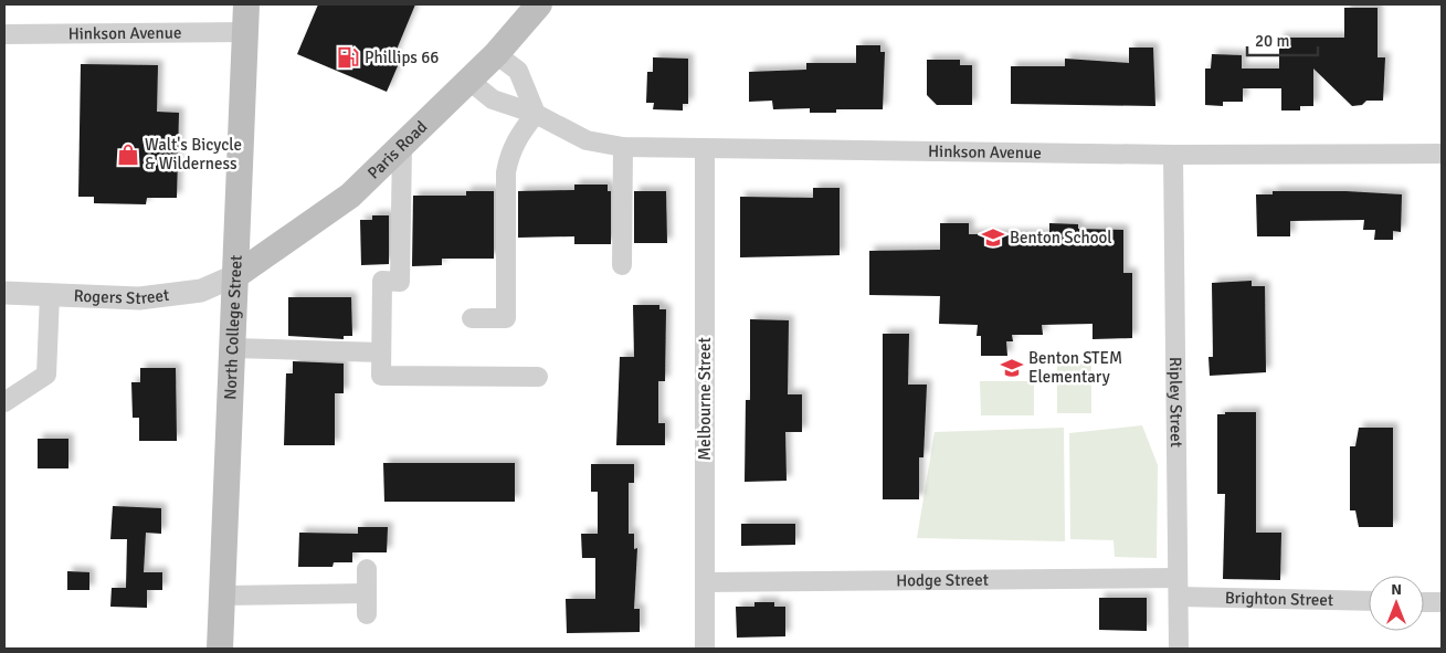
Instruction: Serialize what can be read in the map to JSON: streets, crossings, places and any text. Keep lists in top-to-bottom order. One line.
{"streets":{"main road":["Paris Road","North College Street"],"street":["Hinkson Avenue","Rogers Street","Melbourne Street","Ripley Street","Hodge Street","Brighton Street"]},"crossings":[["Hinkson Avenue","Paris Road"],["Hinkson Avenue","North College Street"],["Hinkson Avenue","Melbourne Street"],["Hinkson Avenue","Ripley Street"],["Paris Road","Rogers Street"],["Paris Road","North College Street"],["Rogers Street","North College Street"],["Melbourne Street","Hodge Street"],["Ripley Street","Hodge Street"],["Ripley Street","Brighton Street"],["Hodge Street","Brighton Street"]],"places":{"fuel station":["Phillips 66"],"shop":["Walt's Bicycle & Wilderness"],"school or university":["Benton School","Benton STEM Elementary"]},"scale_bar":"20 m","north":"top"}
